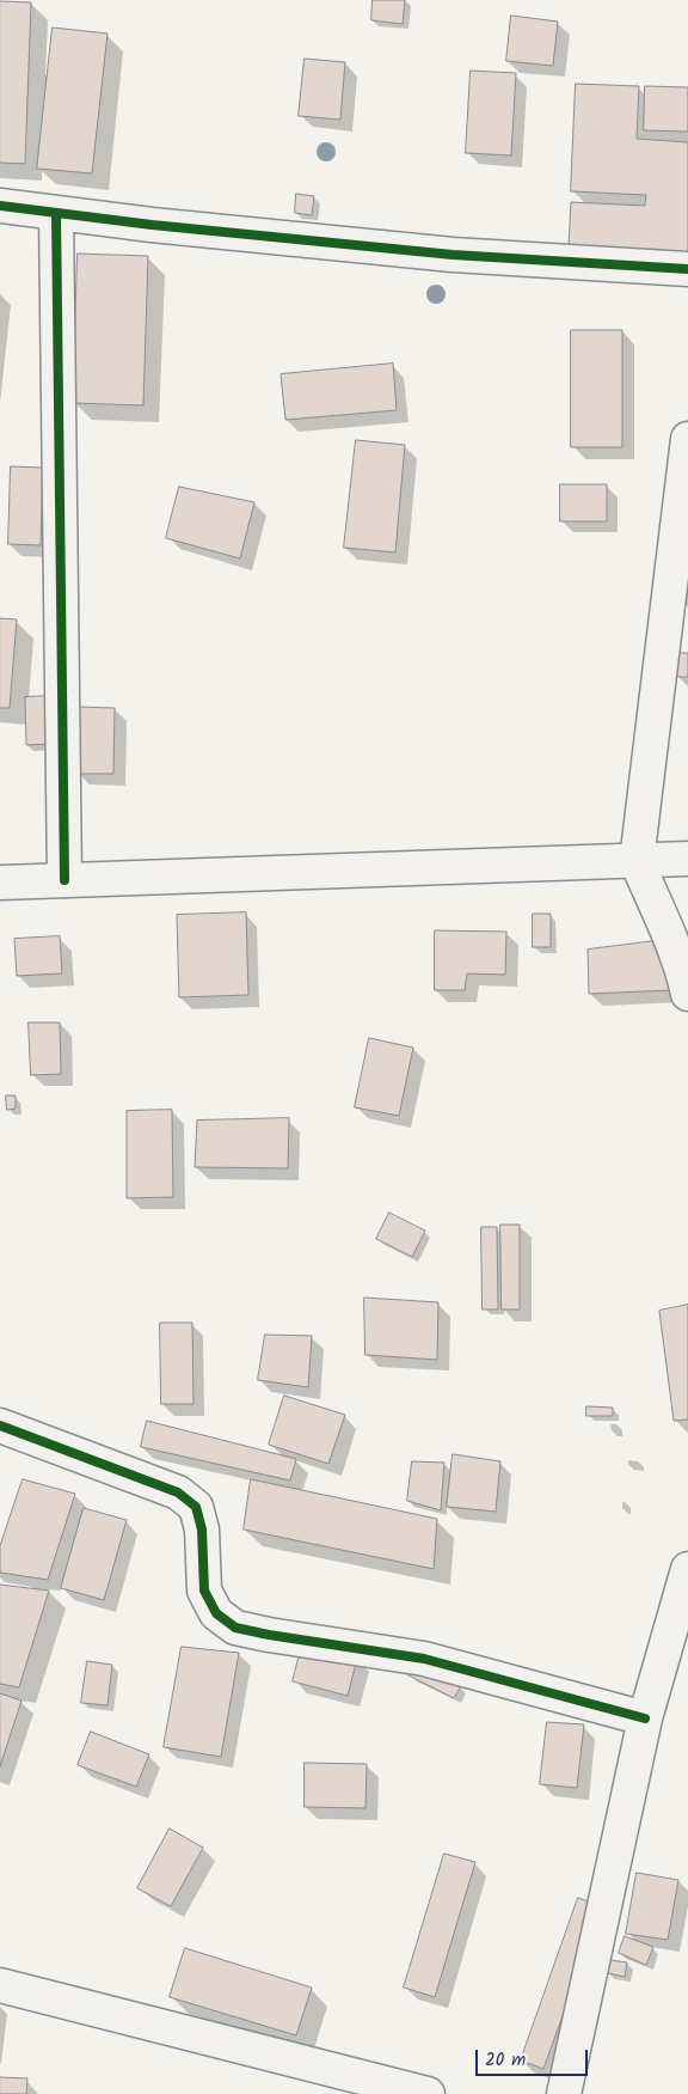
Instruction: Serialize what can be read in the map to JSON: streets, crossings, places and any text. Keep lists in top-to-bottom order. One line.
{"scale_bar":"20 m"}
